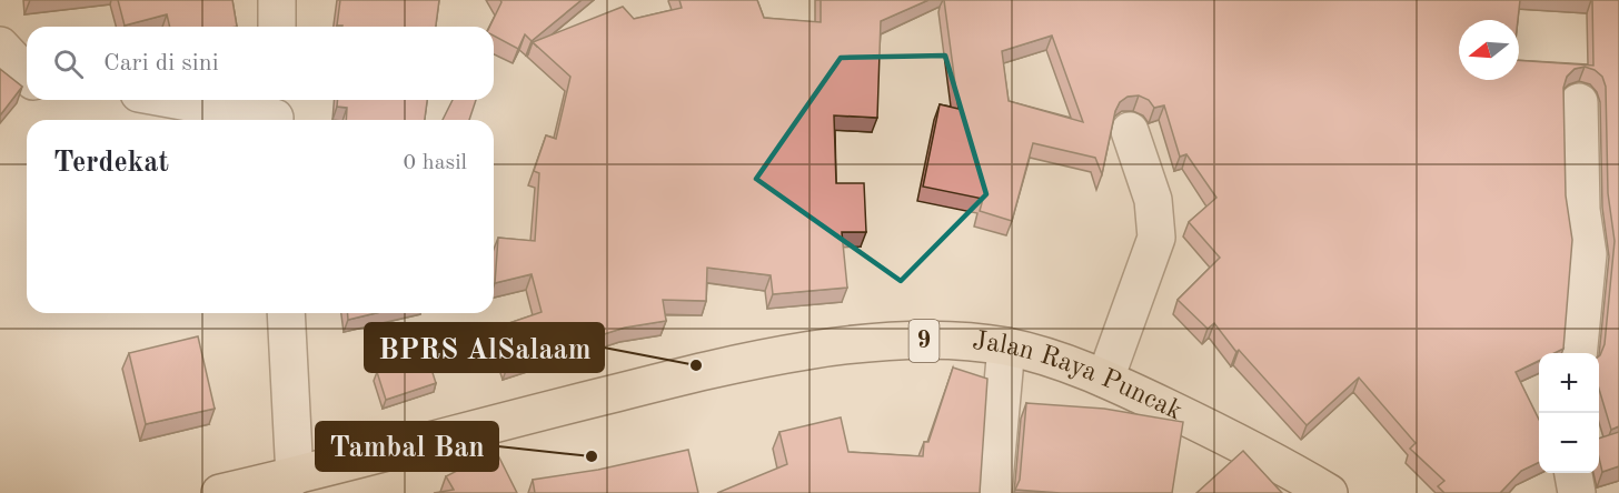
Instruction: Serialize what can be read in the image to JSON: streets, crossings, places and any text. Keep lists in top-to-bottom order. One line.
{"streets":{"highway":["9","Jalan Raya Puncak"]},"places":["BPRS AlSalaam","Tambal Ban"],"north":"left","page":{"search":"Cari di sini","heading":["Terdekat","0 hasil"],"map_buttons":["+","−"]}}
